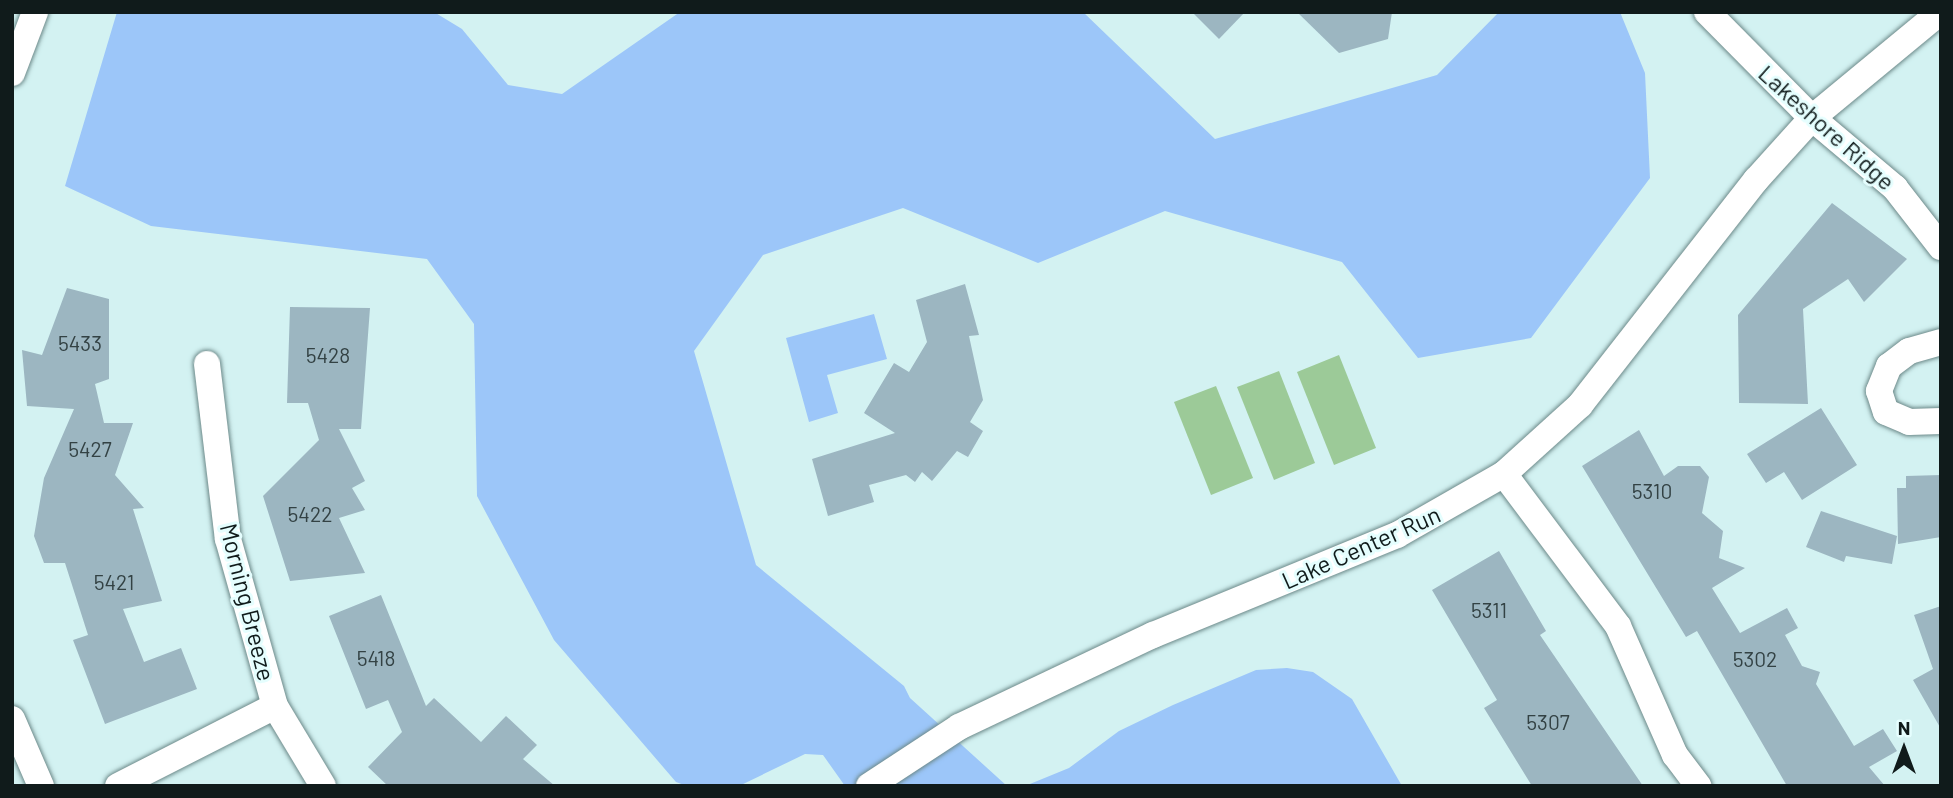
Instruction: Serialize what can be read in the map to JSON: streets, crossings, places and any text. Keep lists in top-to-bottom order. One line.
{"streets":{"street":["Lakeshore Ridge","Lake Center Run","Morning Breeze"]},"crossings":[["Lakeshore Ridge","Lake Center Run"]],"house_numbers":["5433","5428","5427","5310","5422","5421","5311","5418","5302","5307"],"north":"top"}
